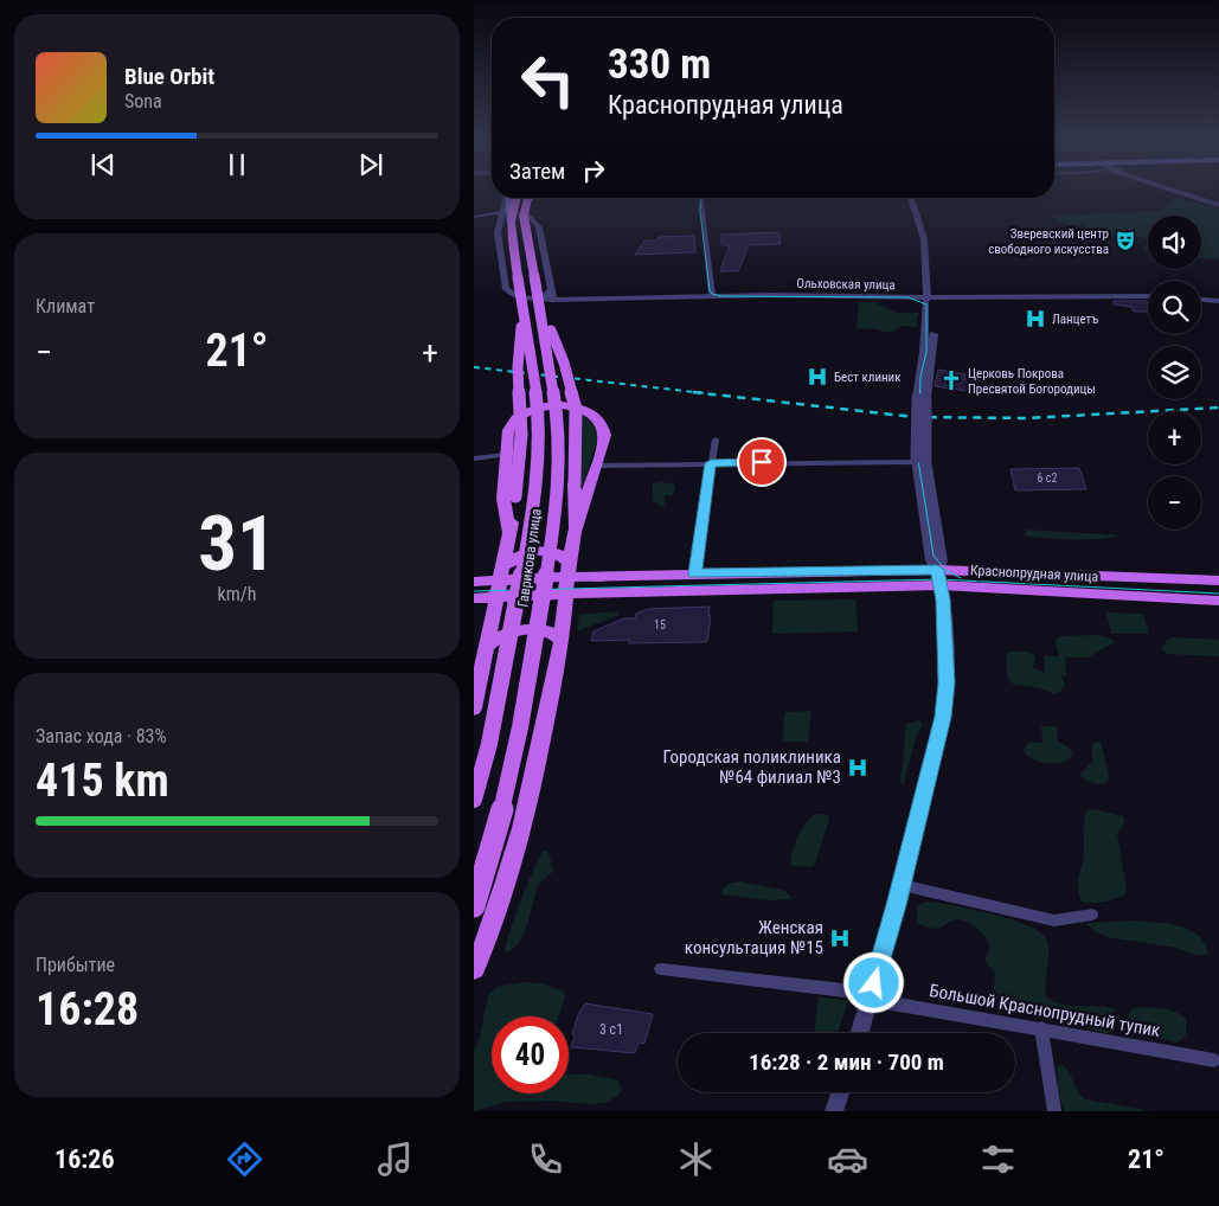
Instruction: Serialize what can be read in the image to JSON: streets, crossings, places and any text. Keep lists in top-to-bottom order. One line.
{"streets":{"main road":["Гаврикова улица","Краснопрудная улица"],"street":["Ольховская улица","Большой Краснопрудный тупик"]},"crossings":[["Ольховская улица","Гаврикова улица"]],"places":{"theatre":["Зверевский центр свободного искусства"],"hospital":["Ланцетъ","Бест клиник","Городская поликлиника №64 филиал №3","Женская консультация №15"],"church":["Церковь Покрова Пресвятой Богородицы"]},"house_numbers":["6 с2","15","3 с1"],"page":{"turn":["330 m","Краснопрудная улица"],"song":["Blue Orbit","Sona"],"then":"Затем","map_buttons":["+","−"],"tile":["Климат",["31","km/h"],["Запас хода · 83%","415 km"],["Прибытие","16:28"]],"heat":["−","21°","+"],"limit":"40","trip":"16:28 · 2 мин · 700 m","tabs":["16:26","21°"]}}
